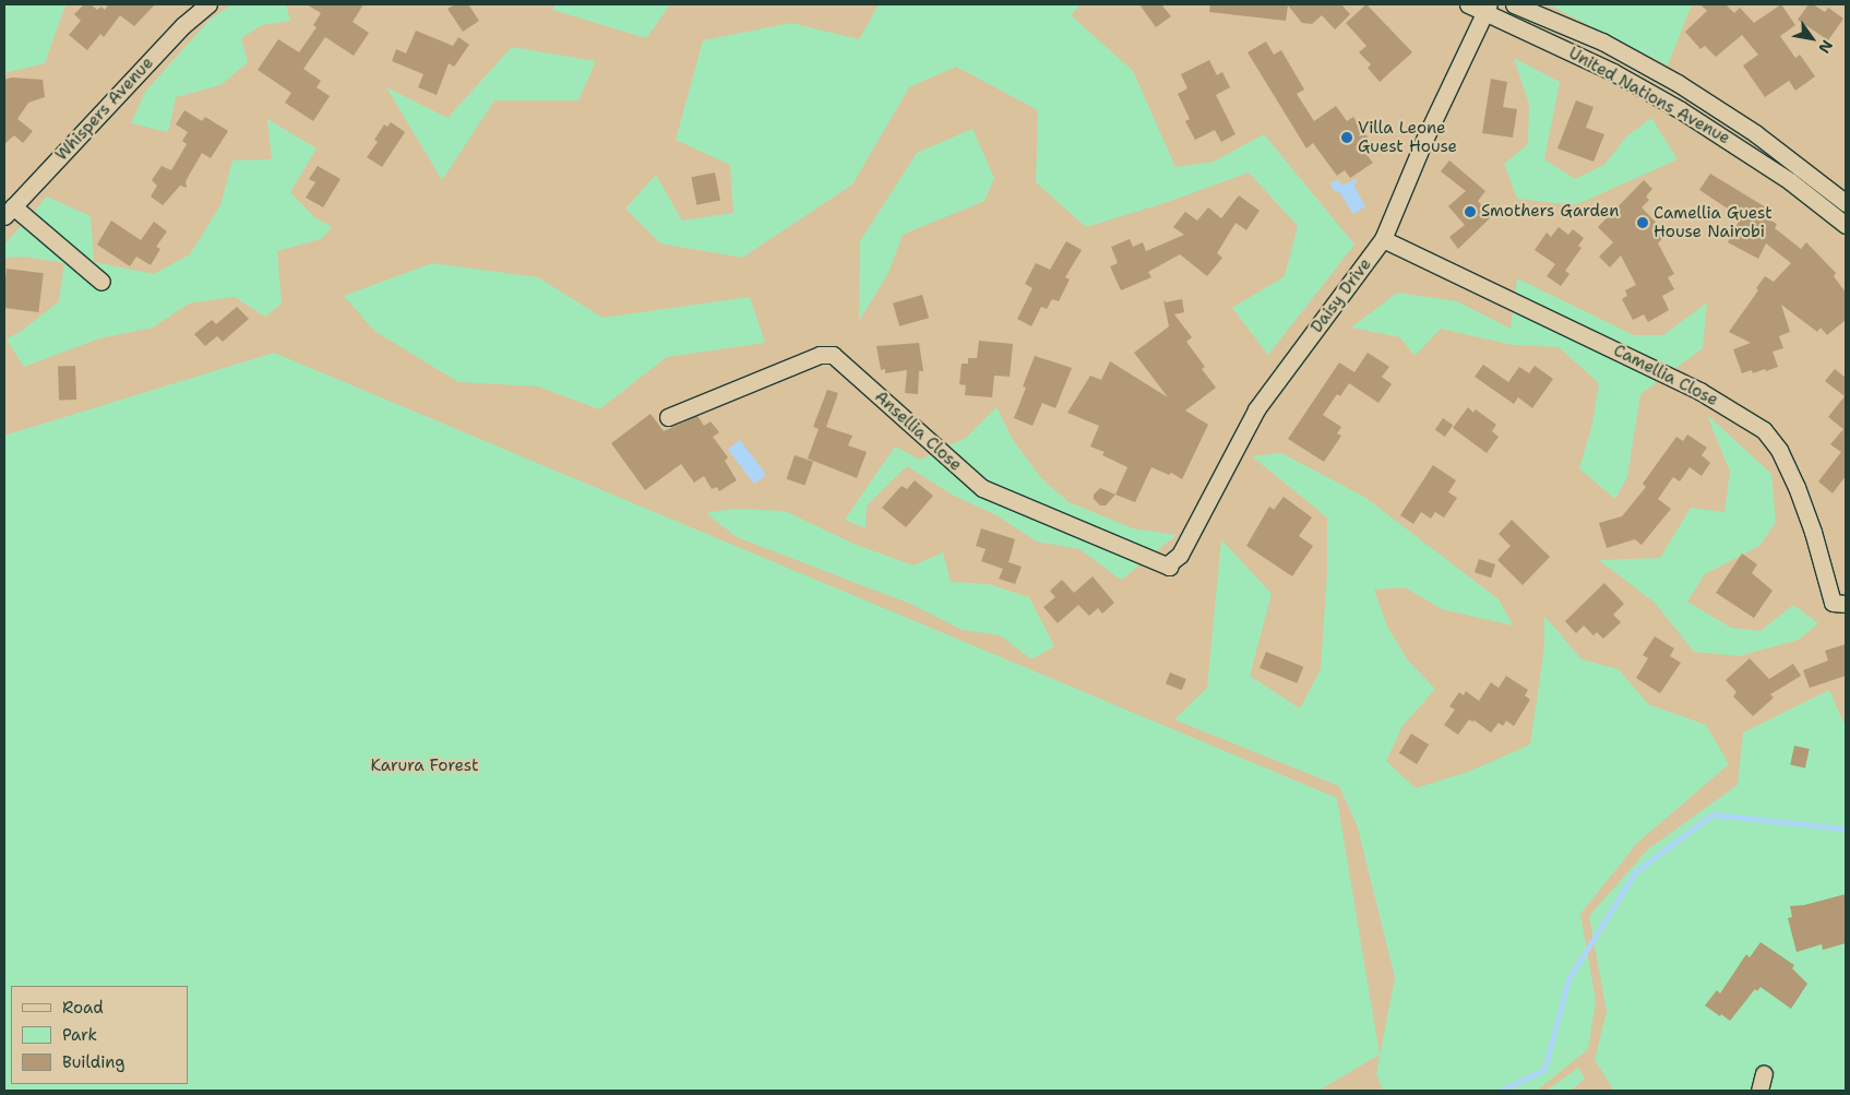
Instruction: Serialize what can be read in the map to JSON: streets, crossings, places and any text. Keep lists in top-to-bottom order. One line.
{"streets":{"street":["United Nations Avenue","Whispers Avenue","Daisy Drive","Camellia Close","Ansellia Close"]},"crossings":[["United Nations Avenue","Daisy Drive"],["Daisy Drive","Camellia Close"],["Daisy Drive","Ansellia Close"]],"parks":["Karura Forest"],"places":["Villa Leone Guest House","Smothers Garden","Camellia Guest House Nairobi"],"legend":["Road","Park","Building"],"north":"bottom right"}
